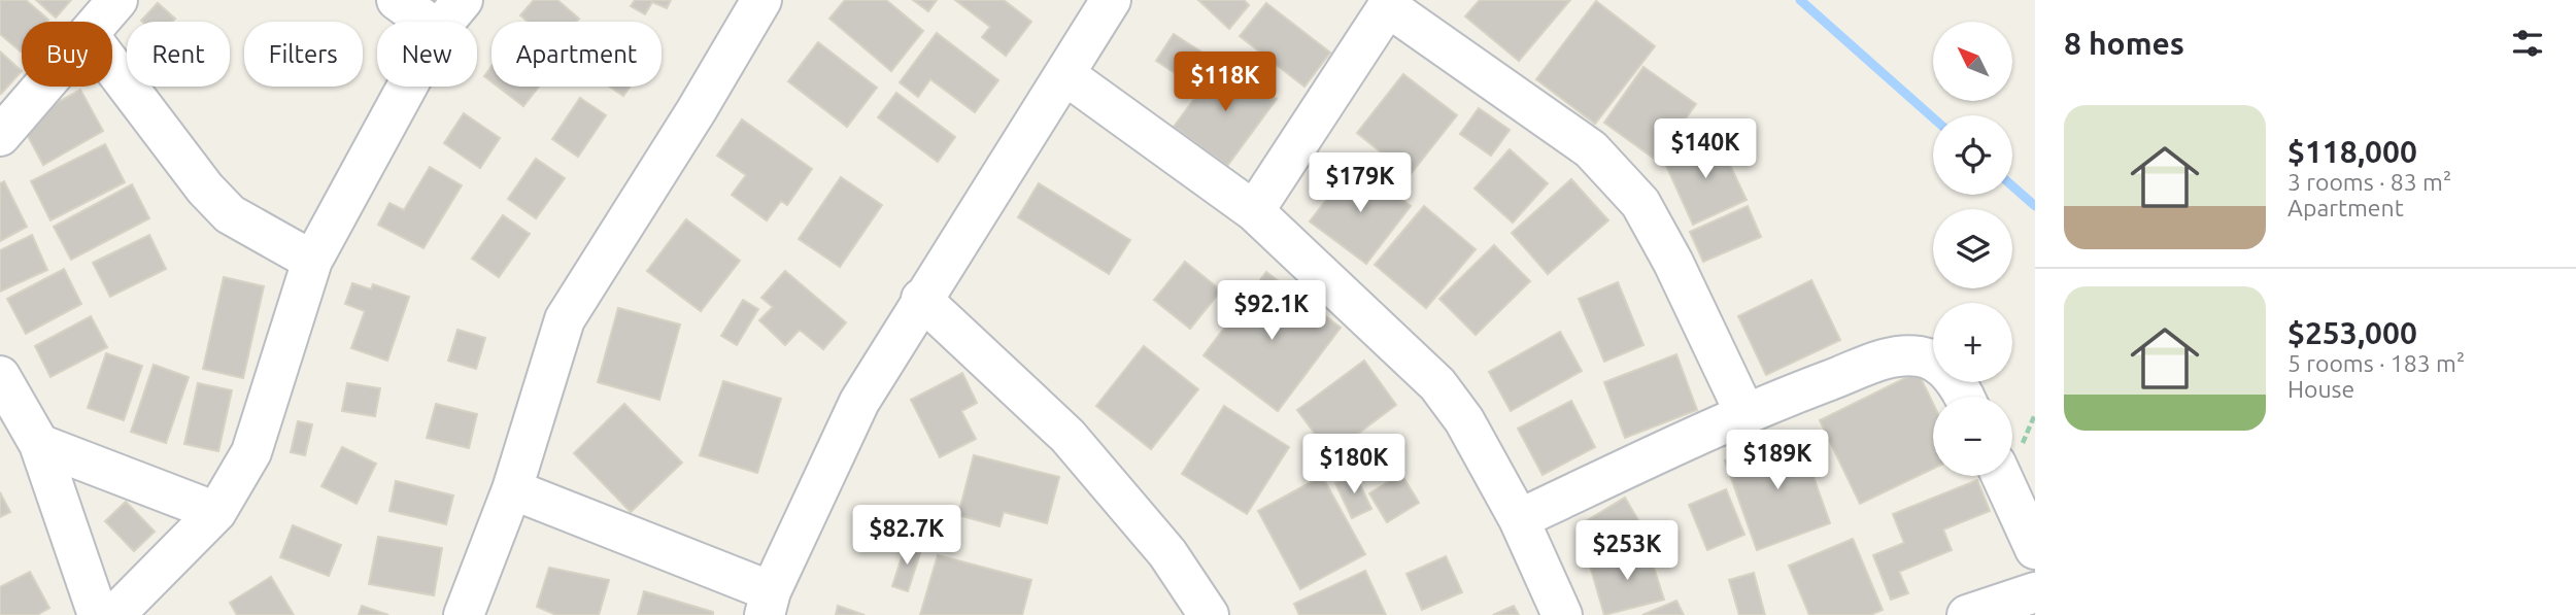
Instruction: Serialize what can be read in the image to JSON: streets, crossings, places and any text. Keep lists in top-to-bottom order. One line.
{"north":"top left","page":{"heading":"8 homes","map_buttons":["+","−"],"chip":["Buy","Rent","Filters","New","Apartment"],"price":["$118K","$140K","$179K","$92.1K","$189K","$180K","$82.7K","$253K"],"list":[{"name":"$118,000","note":"3 rooms · 83 m² · Apartment"},{"name":"$253,000","note":"5 rooms · 183 m² · House"}]}}
